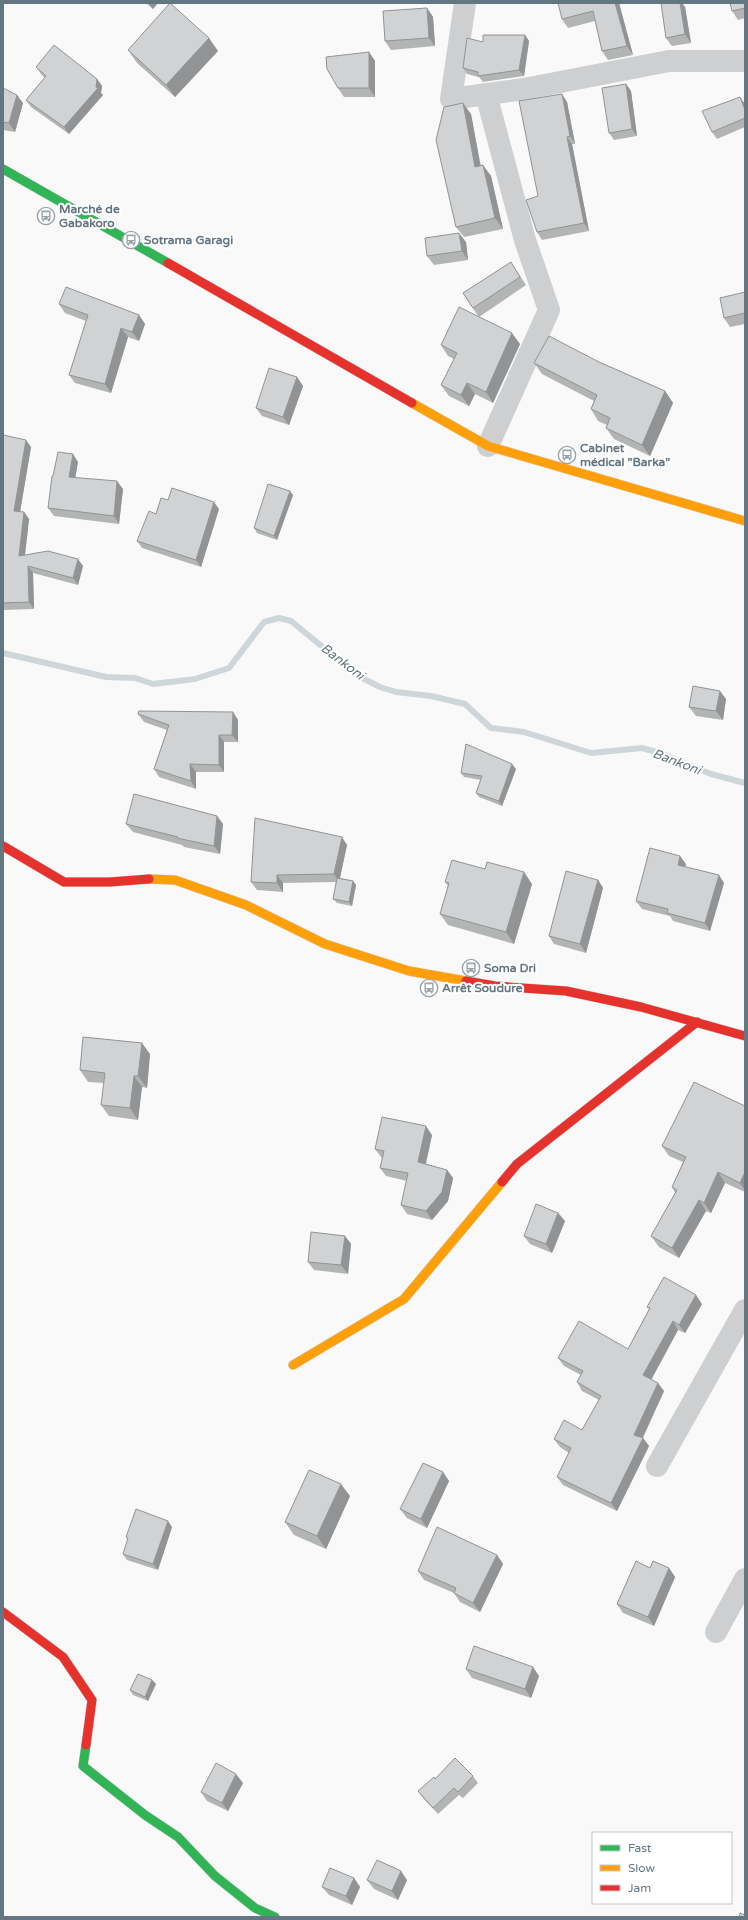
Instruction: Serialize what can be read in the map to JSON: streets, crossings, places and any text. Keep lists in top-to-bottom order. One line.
{"water":["Bankoni"],"places":{"bus stop":["Marché de Gabakoro","Sotrama Garagi","Cabinet médical \"Barka\"","Soma Dri","Arrêt Soudure"]},"legend":["Fast","Slow","Jam"]}
